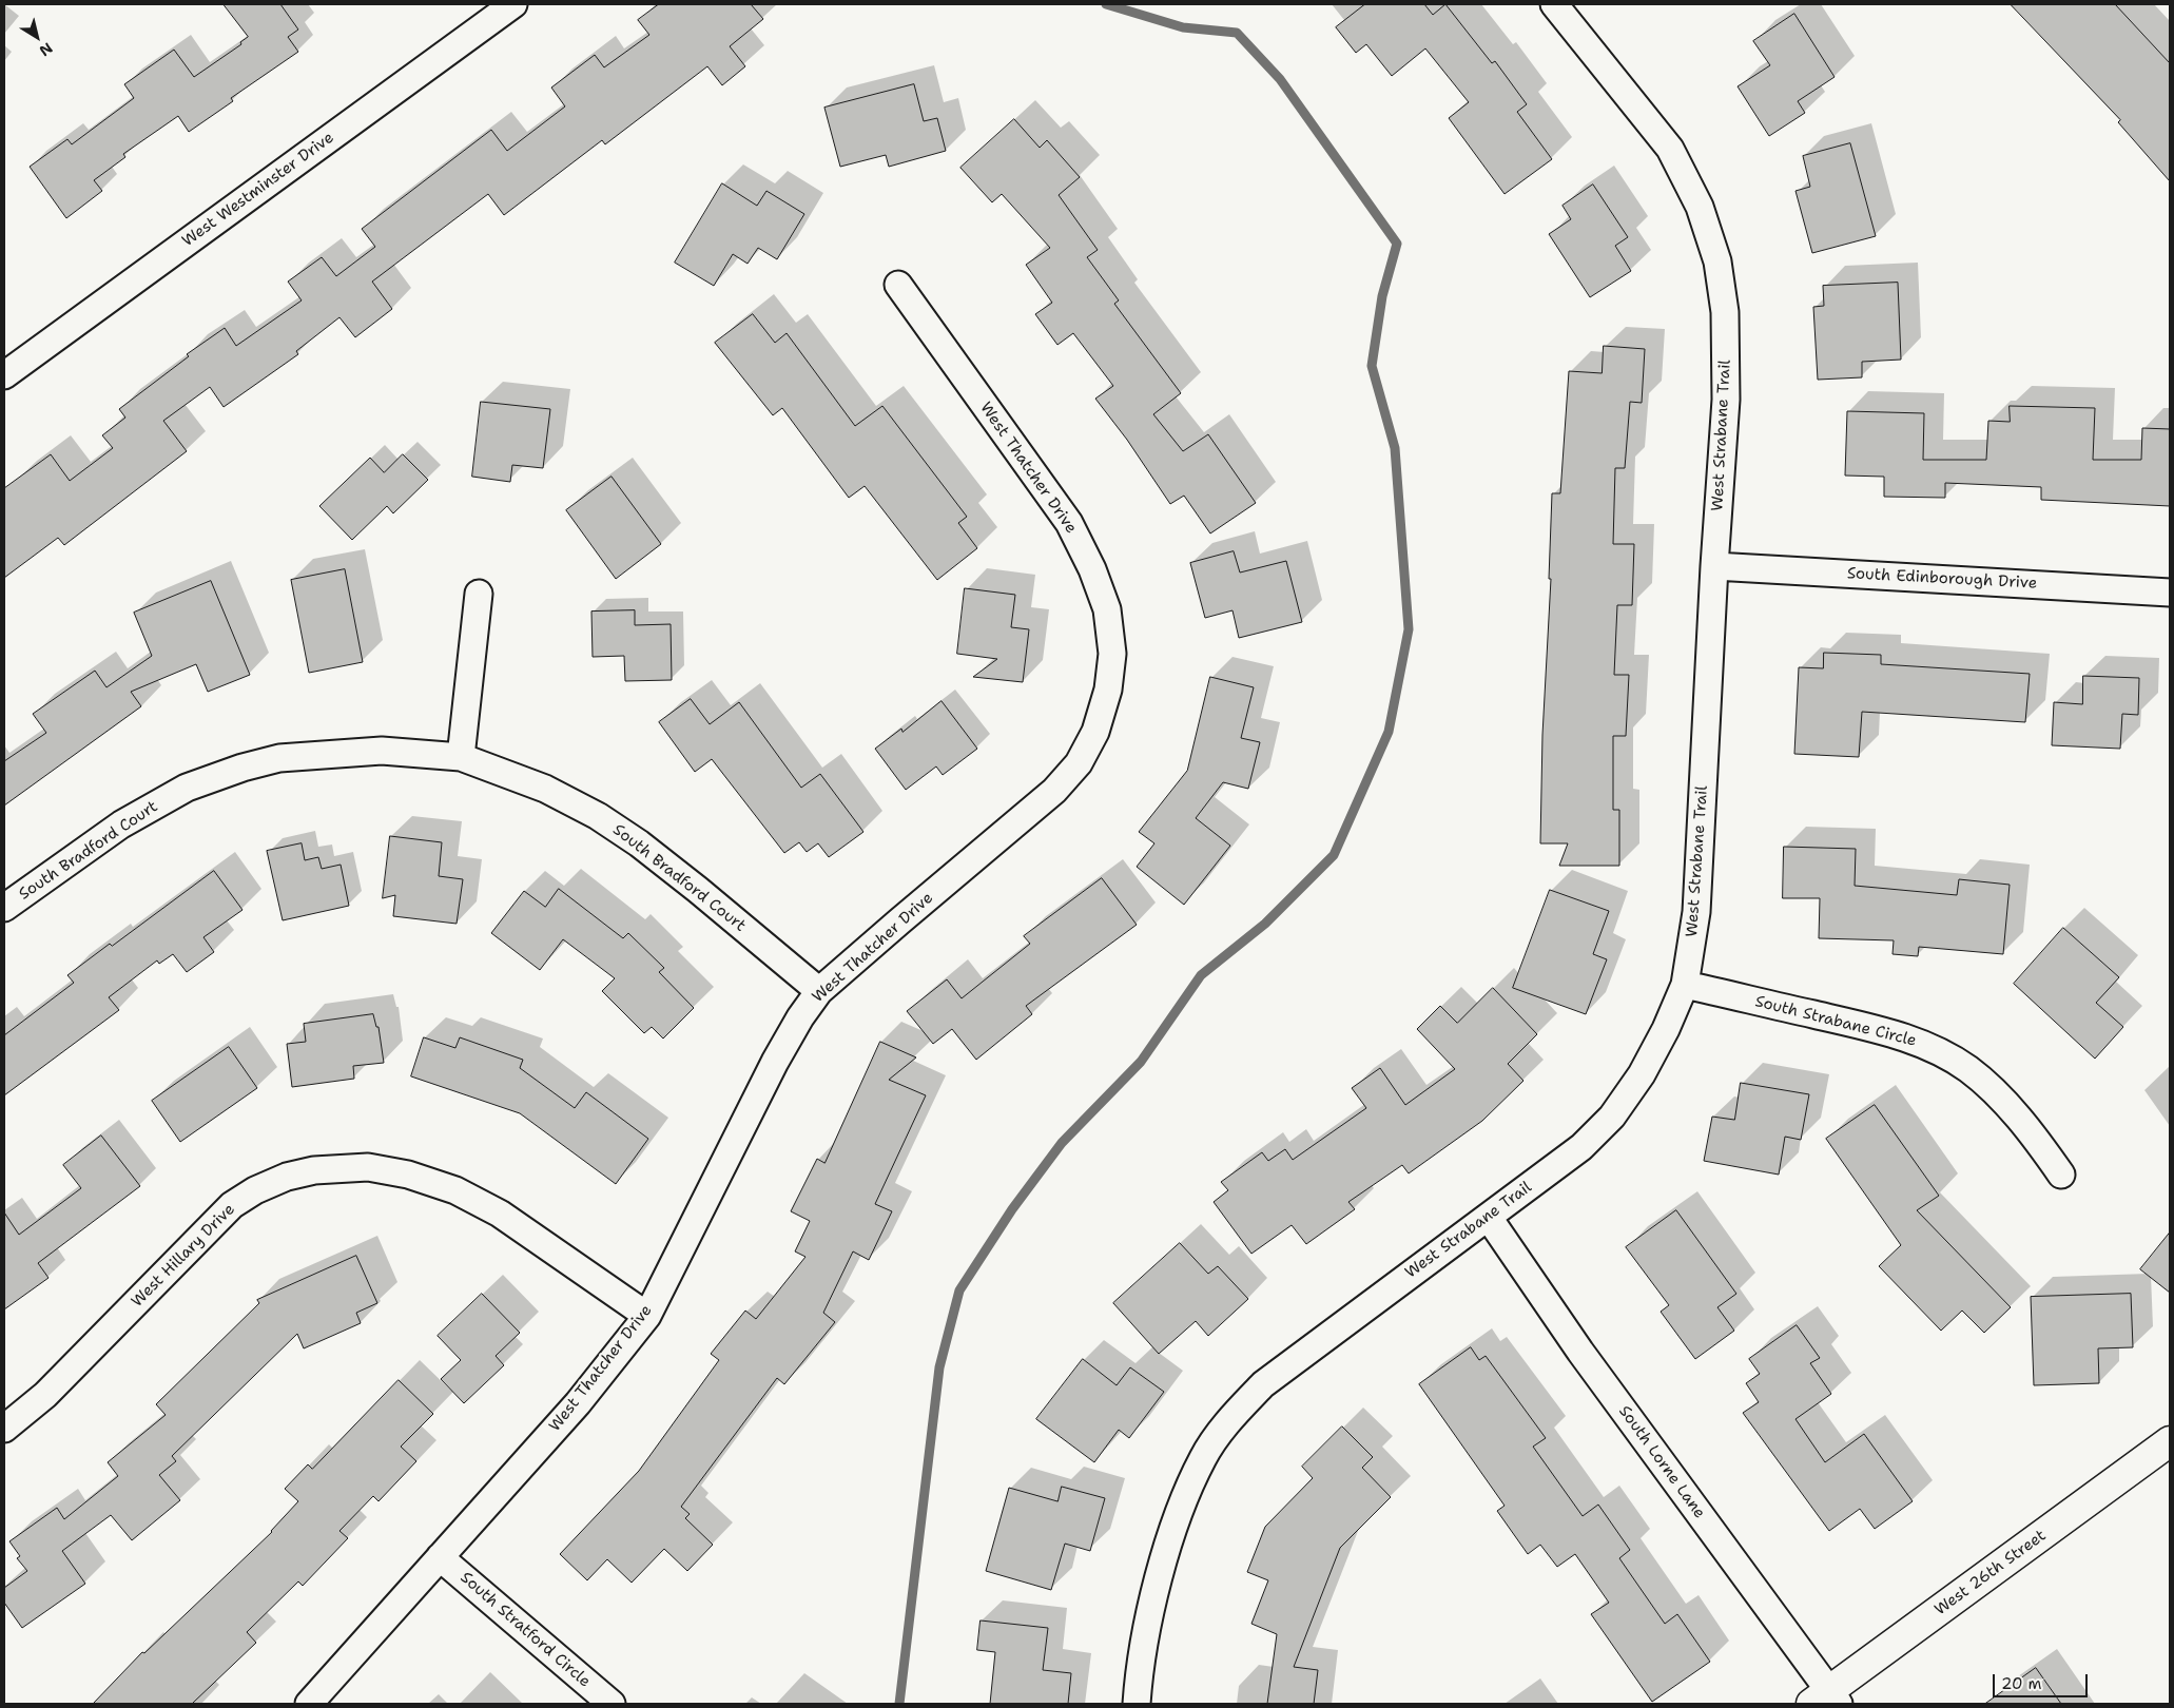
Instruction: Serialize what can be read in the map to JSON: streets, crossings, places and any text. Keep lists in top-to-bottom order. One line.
{"streets":{"main road":["West 26th Street"],"street":["West Westminster Drive","West Strabane Trail","West Thatcher Drive","South Edinborough Drive","South Bradford Court","South Strabane Circle","West Hillary Drive","South Lorne Lane","South Stratford Circle"]},"crossings":[["West Strabane Trail","South Edinborough Drive"],["West Strabane Trail","South Strabane Circle"],["West Strabane Trail","South Lorne Lane"],["West Thatcher Drive","South Bradford Court"],["West Thatcher Drive","West Hillary Drive"],["West Thatcher Drive","South Stratford Circle"],["South Lorne Lane","West 26th Street"]],"scale_bar":"20 m","north":"bottom right"}
